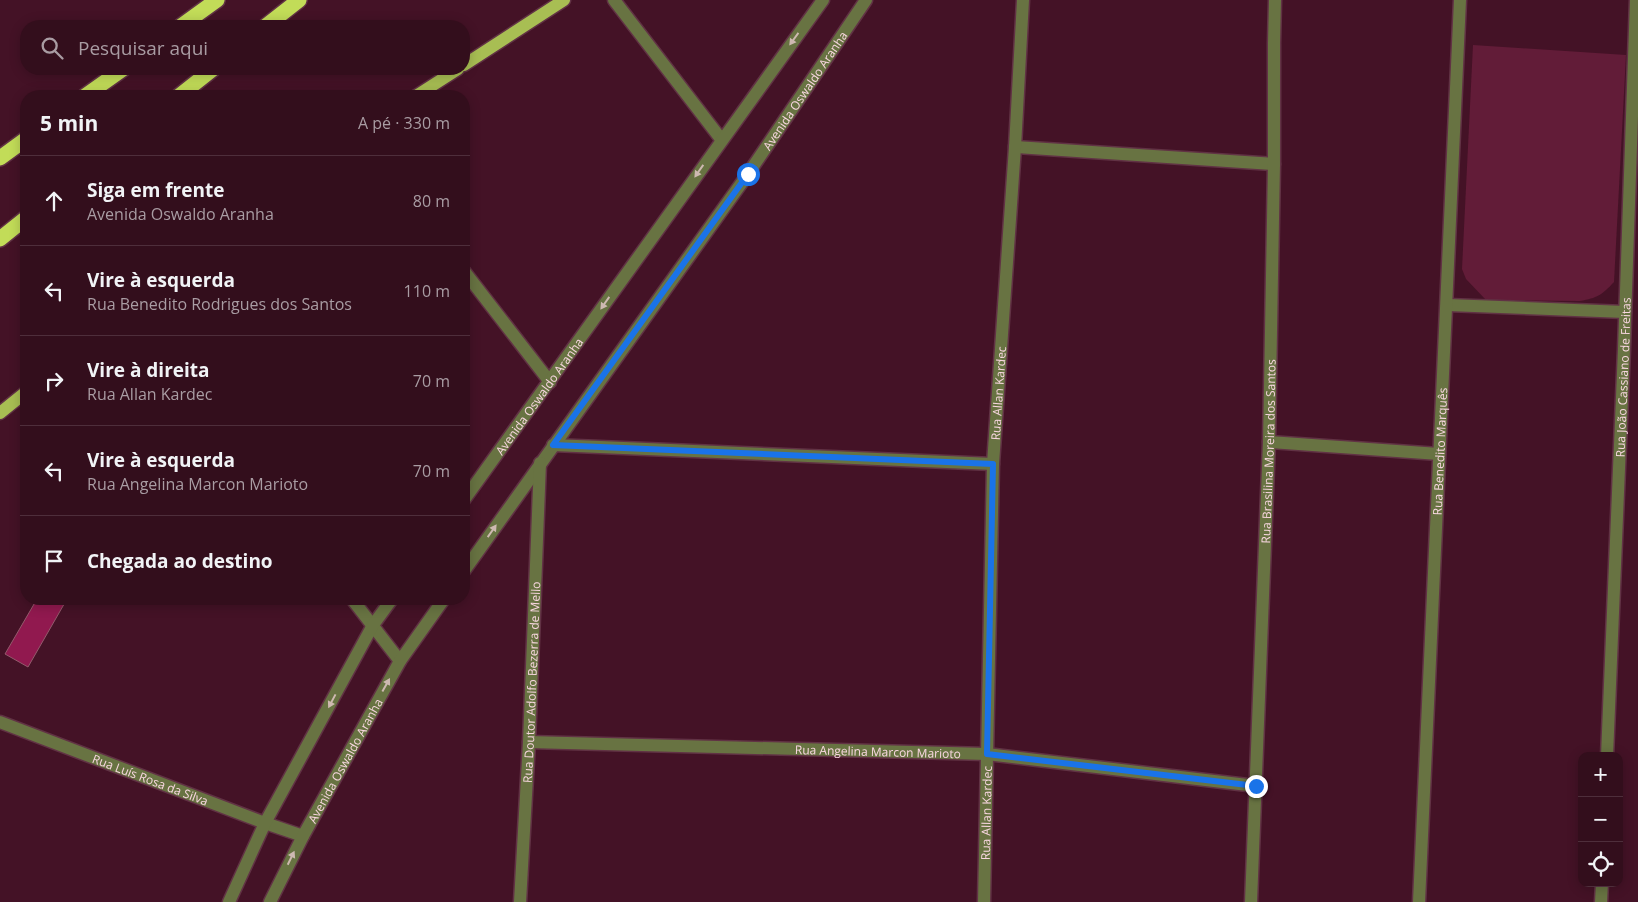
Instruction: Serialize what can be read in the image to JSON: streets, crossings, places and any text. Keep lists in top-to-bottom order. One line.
{"streets":{"street":["Avenida Oswaldo Aranha","Rua João Cassiano de Freitas","Rua Allan Kardec","Rua Brasilina Moreira dos Santos","Rua Benedito Marquês","Rua Doutor Adolfo Bezerra de Mello","Rua Angelina Marcon Marioto","Rua Luís Rosa da Silva"]},"crossings":[["Avenida Oswaldo Aranha","Rua Doutor Adolfo Bezerra de Mello"],["Avenida Oswaldo Aranha","Rua Luís Rosa da Silva"],["Rua Allan Kardec","Rua Angelina Marcon Marioto"],["Rua Brasilina Moreira dos Santos","Rua Angelina Marcon Marioto"],["Rua Doutor Adolfo Bezerra de Mello","Rua Angelina Marcon Marioto"]],"page":{"search":"Pesquisar aqui","heading":["5 min","A pé · 330 m"],"list":[["Siga em frente","Avenida Oswaldo Aranha","80 m"],["Vire à esquerda","Rua Benedito Rodrigues dos Santos","110 m"],["Vire à direita","Rua Allan Kardec","70 m"],["Vire à esquerda","Rua Angelina Marcon Marioto","70 m"],"Chegada ao destino"],"map_buttons":["+","−"]}}
